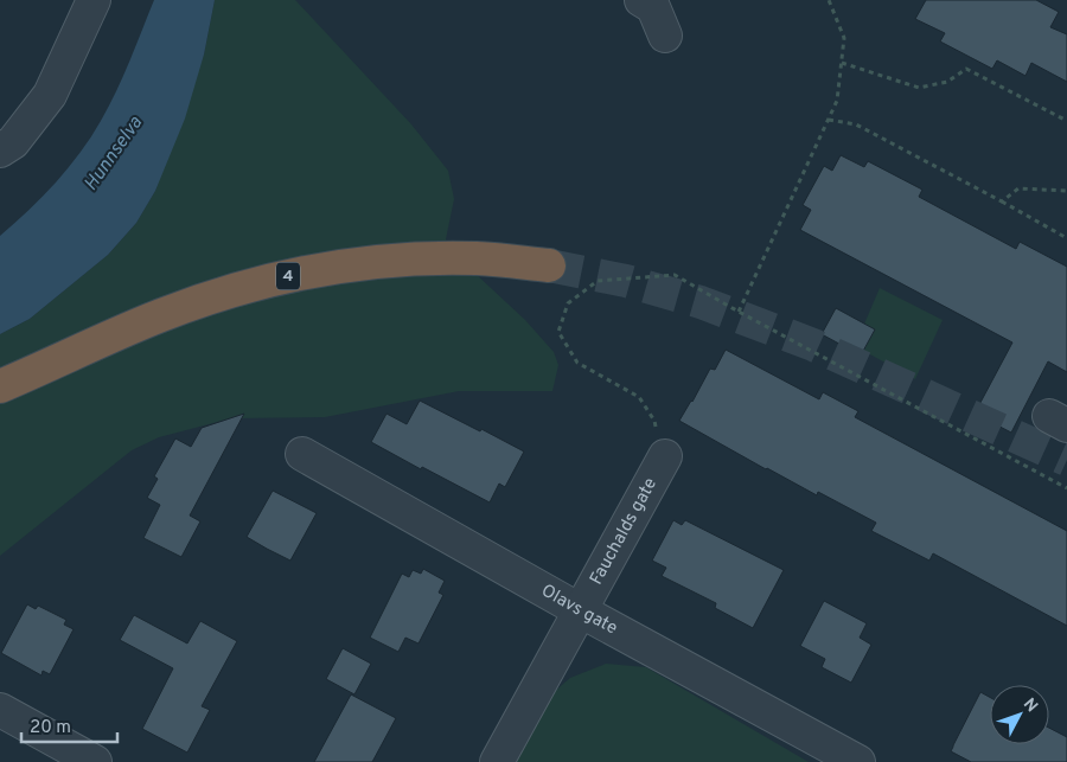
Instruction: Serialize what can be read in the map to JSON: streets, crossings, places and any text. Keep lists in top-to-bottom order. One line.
{"streets":{"highway":["4"],"street":["Fauchalds gate","Olavs gate"]},"crossings":[["Fauchalds gate","Olavs gate"]],"water":["Hunnselva"],"scale_bar":"20 m","north":"top right"}
